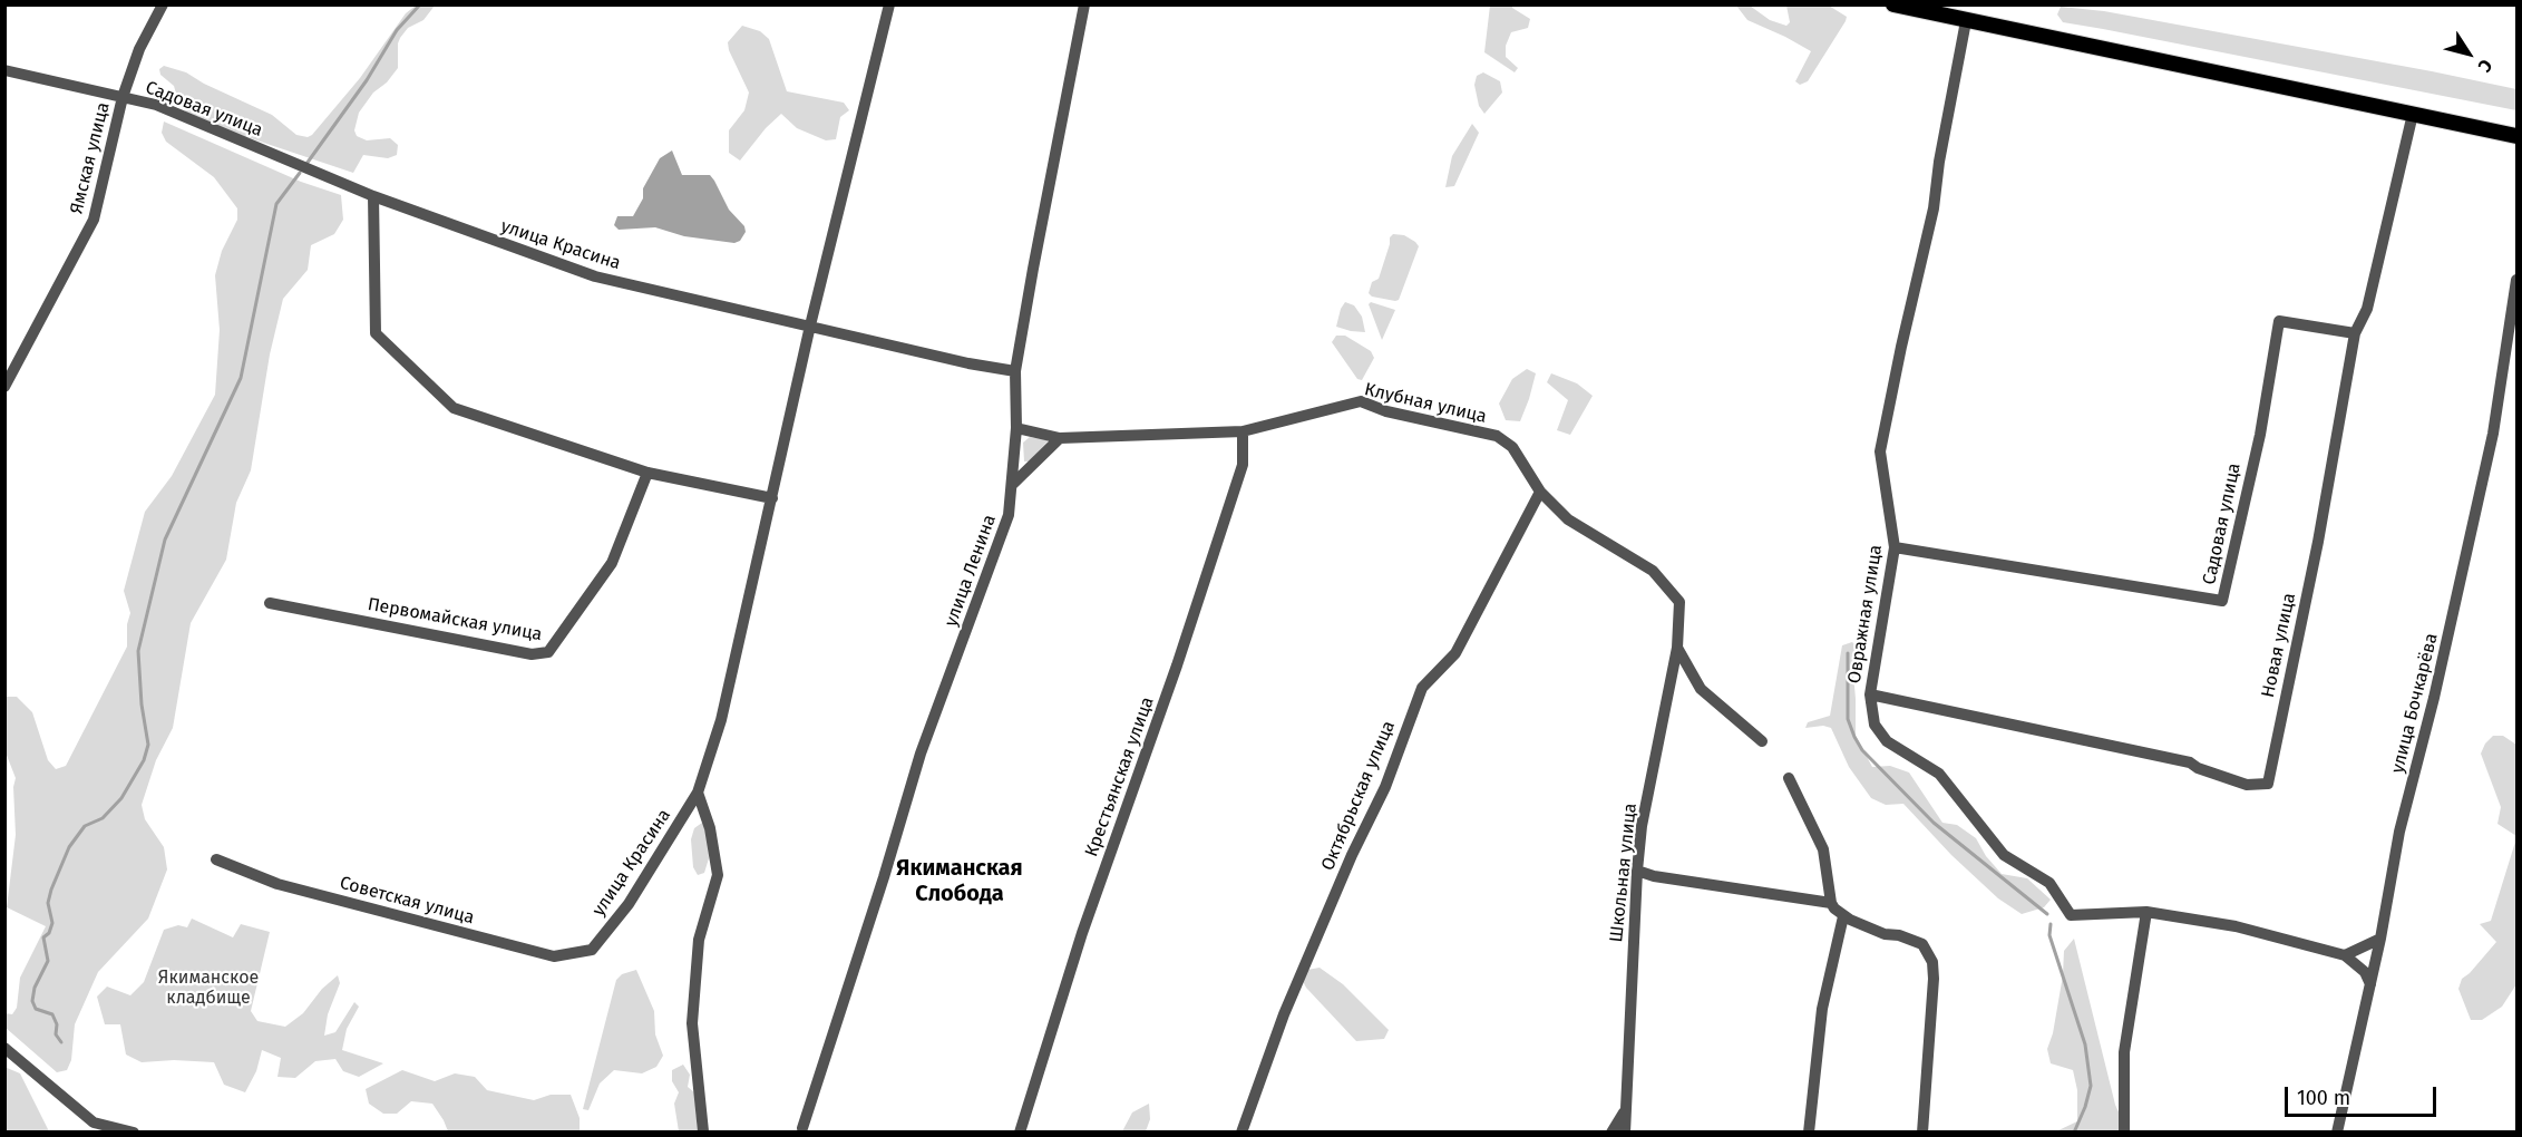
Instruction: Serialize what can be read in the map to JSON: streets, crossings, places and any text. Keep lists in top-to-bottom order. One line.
{"streets":{"street":["Садовая улица","Ямская улица","улица Красина","Клубная улица","улица Ленина","Овражная улица","Первомайская улица","Новая улица","улица Бочкарёва","Крестьянская улица","Октябрьская улица","Школьная улица","Советская улица"]},"crossings":[["Садовая улица","Ямская улица"],["Садовая улица","улица Красина"],["Садовая улица","Овражная улица"],["Садовая улица","Новая улица"],["улица Красина","улица Ленина"],["улица Красина","Советская улица"],["Клубная улица","улица Ленина"],["Клубная улица","Крестьянская улица"],["Клубная улица","Октябрьская улица"],["Клубная улица","Школьная улица"],["Овражная улица","Новая улица"]],"districts":["Якиманская Слобода"],"parks":["Якиманское кладбище"],"scale_bar":"100 m","north":"bottom right"}
